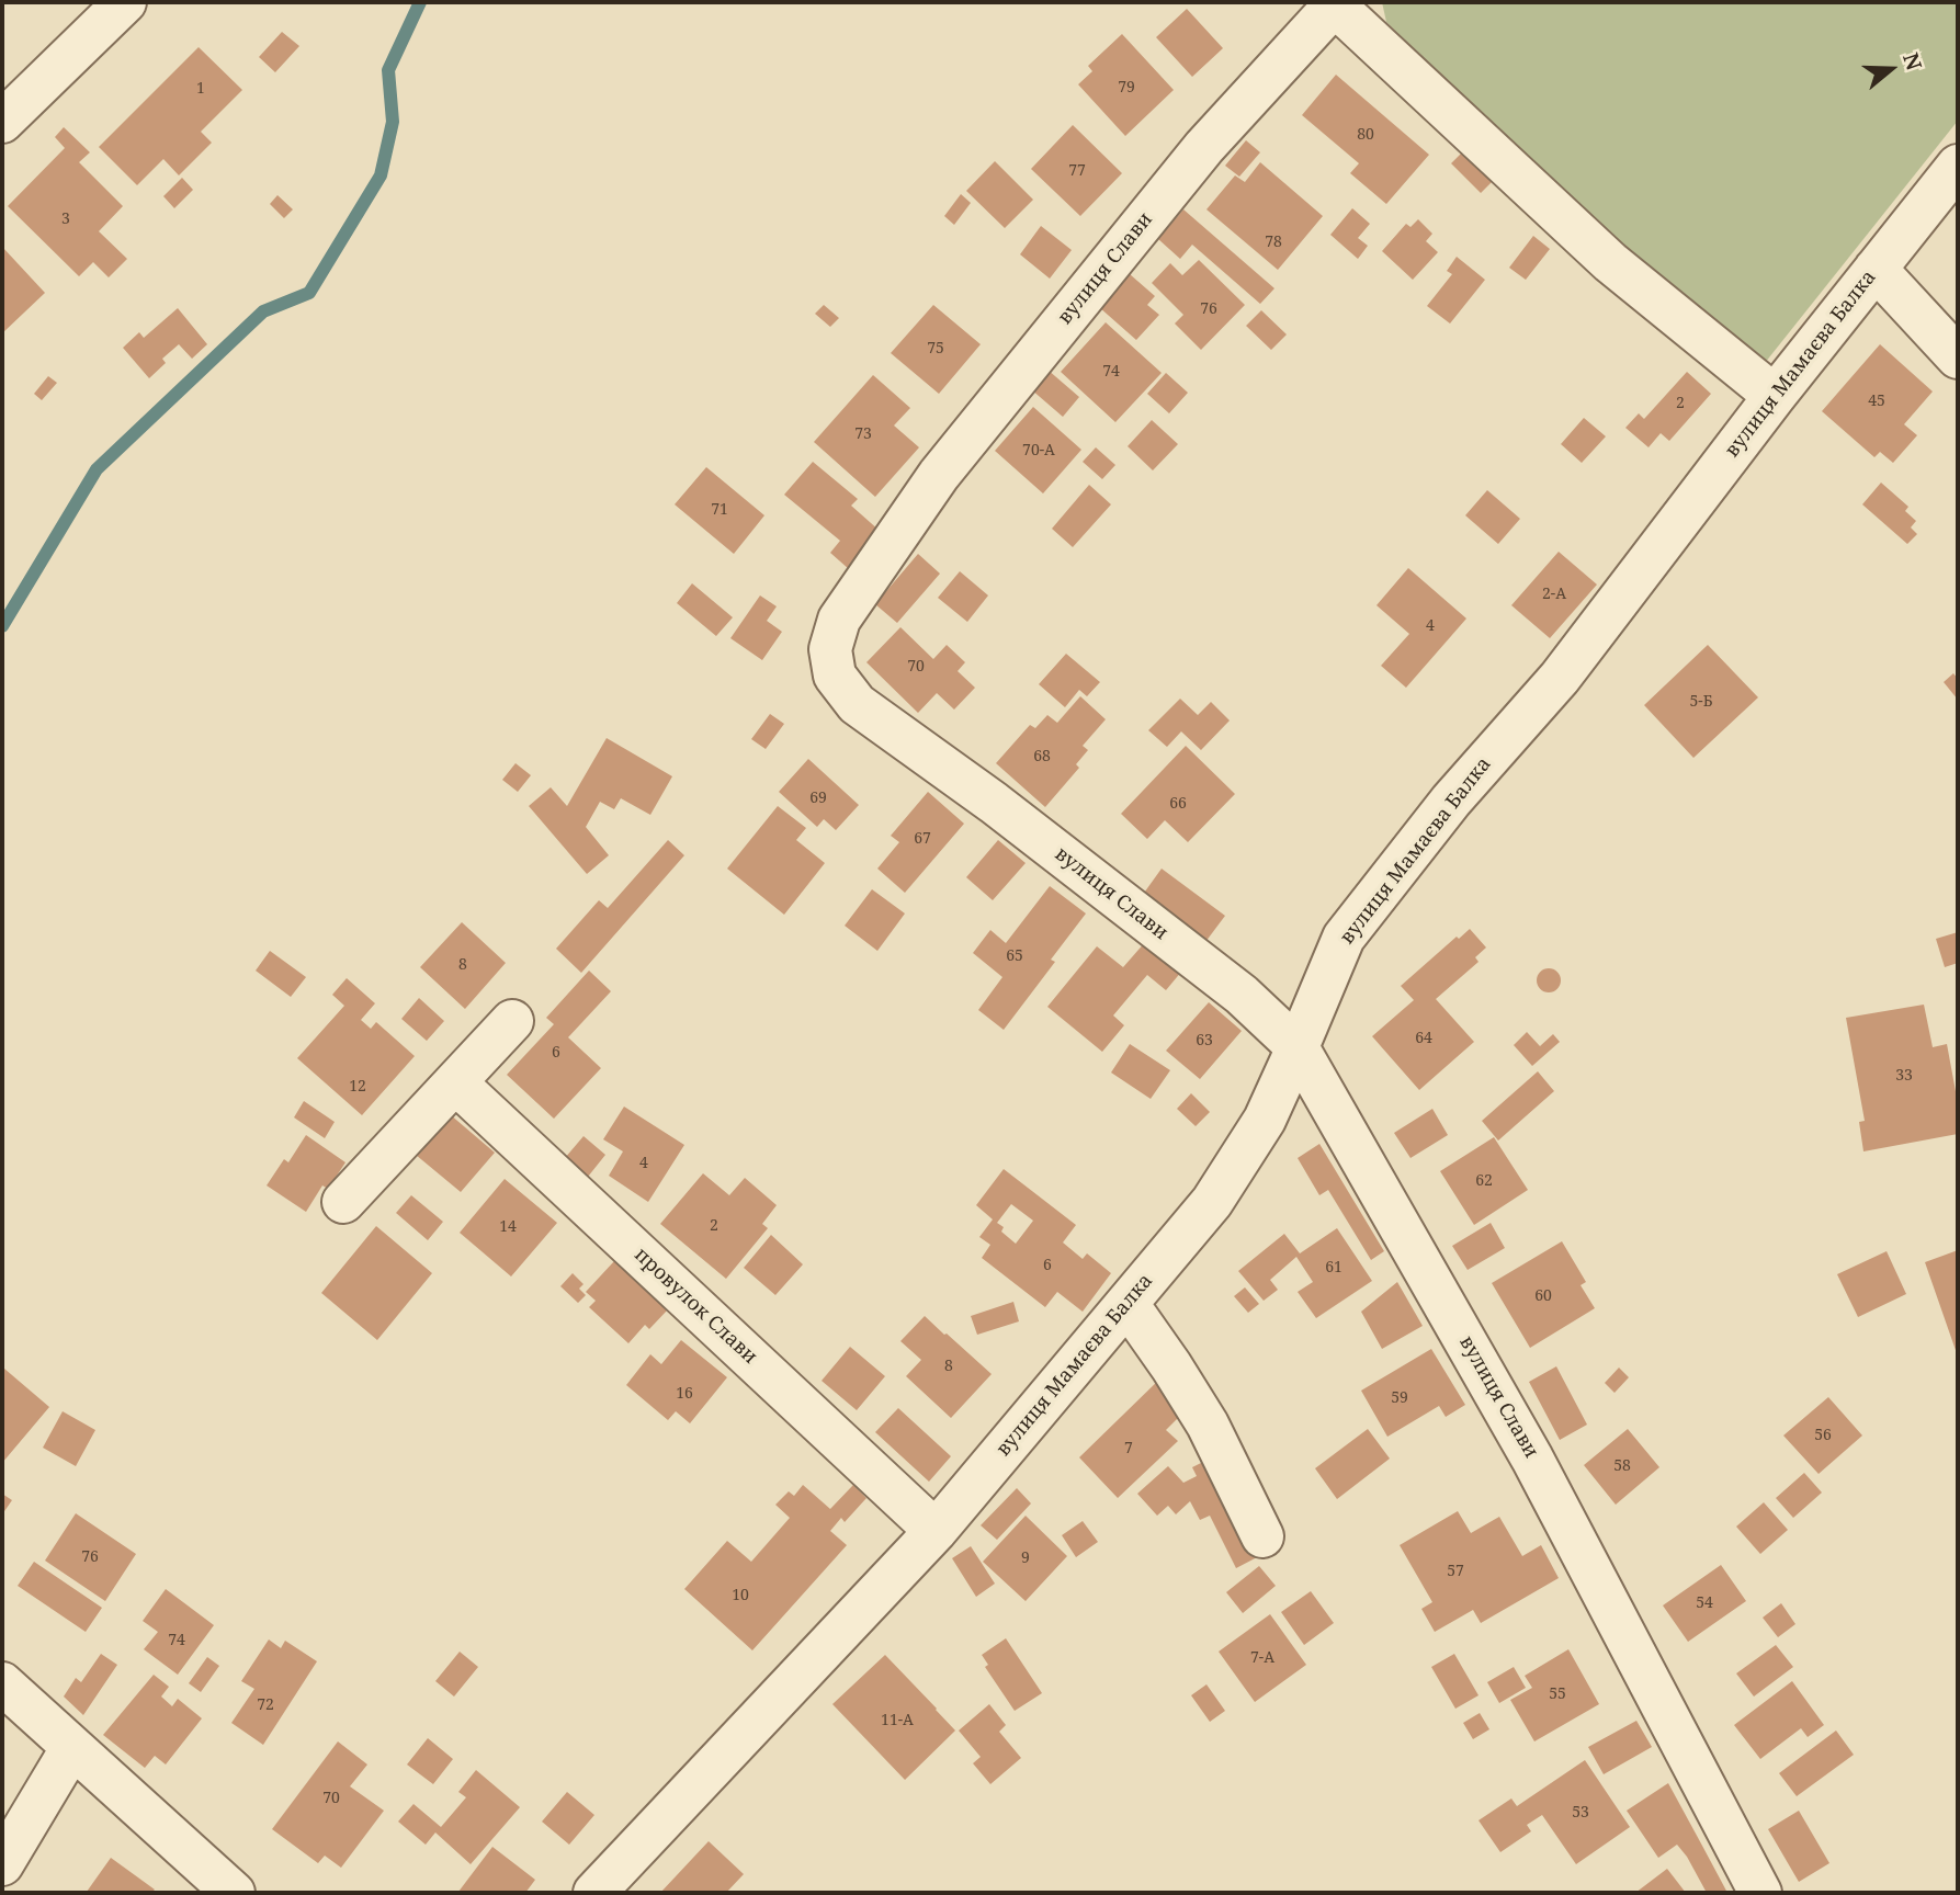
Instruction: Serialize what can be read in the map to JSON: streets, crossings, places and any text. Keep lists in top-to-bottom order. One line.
{"streets":{"street":["вулиця Слави","вулиця Мамаєва Балка","провулок Слави"]},"crossings":[["вулиця Слави","вулиця Мамаєва Балка"],["вулиця Мамаєва Балка","провулок Слави"]],"house_numbers":["79","1","80","77","3","78","76","75","74","45","2","73","70-А","71","2-А","4","70","5-Б","68","69","66","67","65","8","64","63","6","33","12","4","62","2","14","6","61","60","8","16","59","56","7","58","76","9","57","10","54","74","7-А","55","72","11-А","70","53"],"north":"right"}
